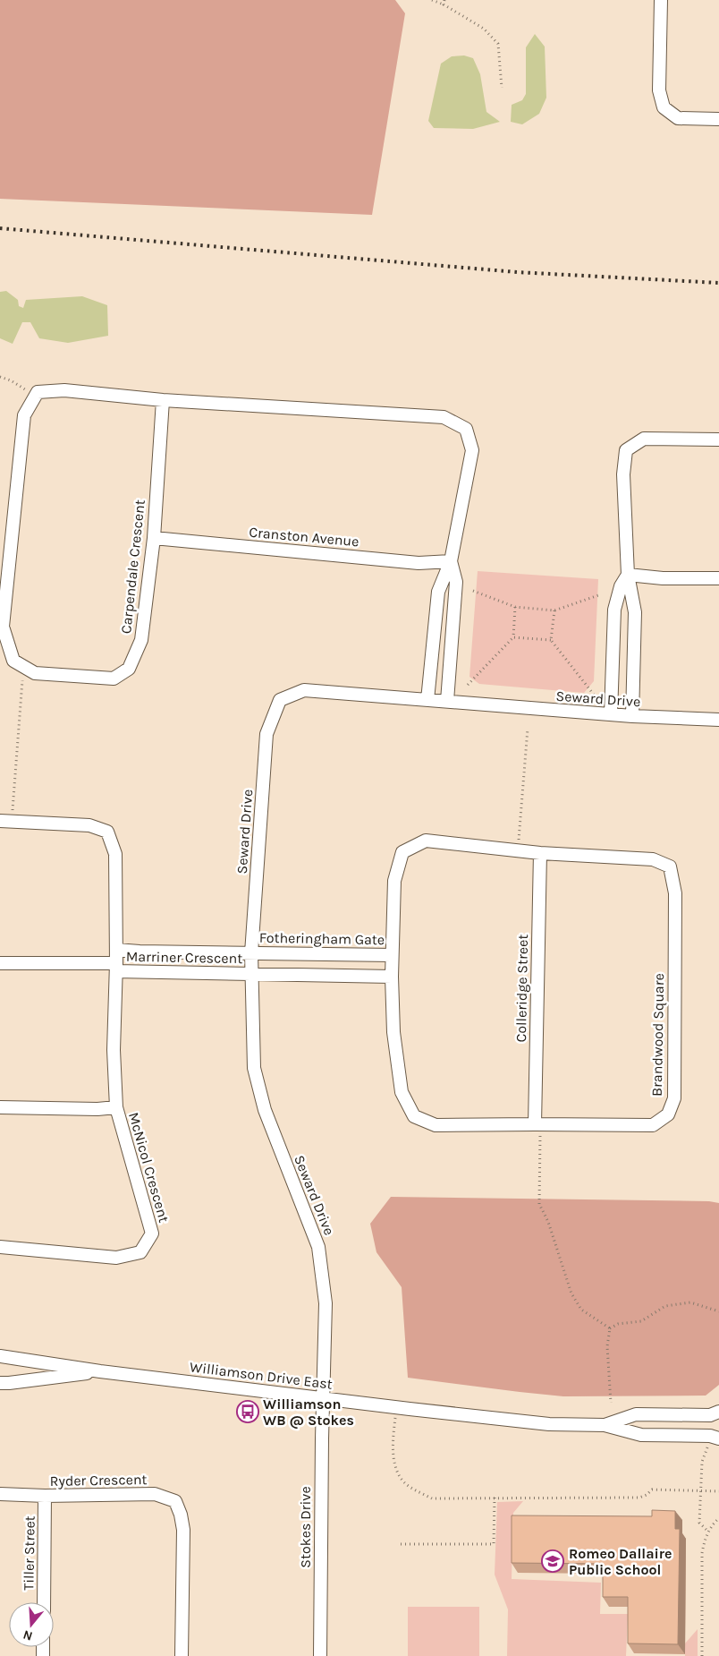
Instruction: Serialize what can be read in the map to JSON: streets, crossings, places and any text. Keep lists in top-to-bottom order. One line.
{"streets":{"street":["Cranston Avenue","Carpendale Crescent","Seward Drive","Fotheringham Gate","Marriner Crescent","Colleridge Street","Brandwood Square","McNicol Crescent","Williamson Drive East","Ryder Crescent","Stokes Drive","Tiller Street"]},"crossings":[["Cranston Avenue","Carpendale Crescent"],["Seward Drive","Fotheringham Gate"],["Seward Drive","Marriner Crescent"],["Seward Drive","Williamson Drive East"],["Seward Drive","Stokes Drive"],["Fotheringham Gate","Marriner Crescent"],["Fotheringham Gate","Brandwood Square"],["Marriner Crescent","McNicol Crescent"],["Colleridge Street","Brandwood Square"],["Williamson Drive East","Stokes Drive"],["Ryder Crescent","Tiller Street"]],"places":{"bus stop":["Williamson WB @ Stokes"],"school or university":["Romeo Dallaire Public School"]},"north":"bottom"}
